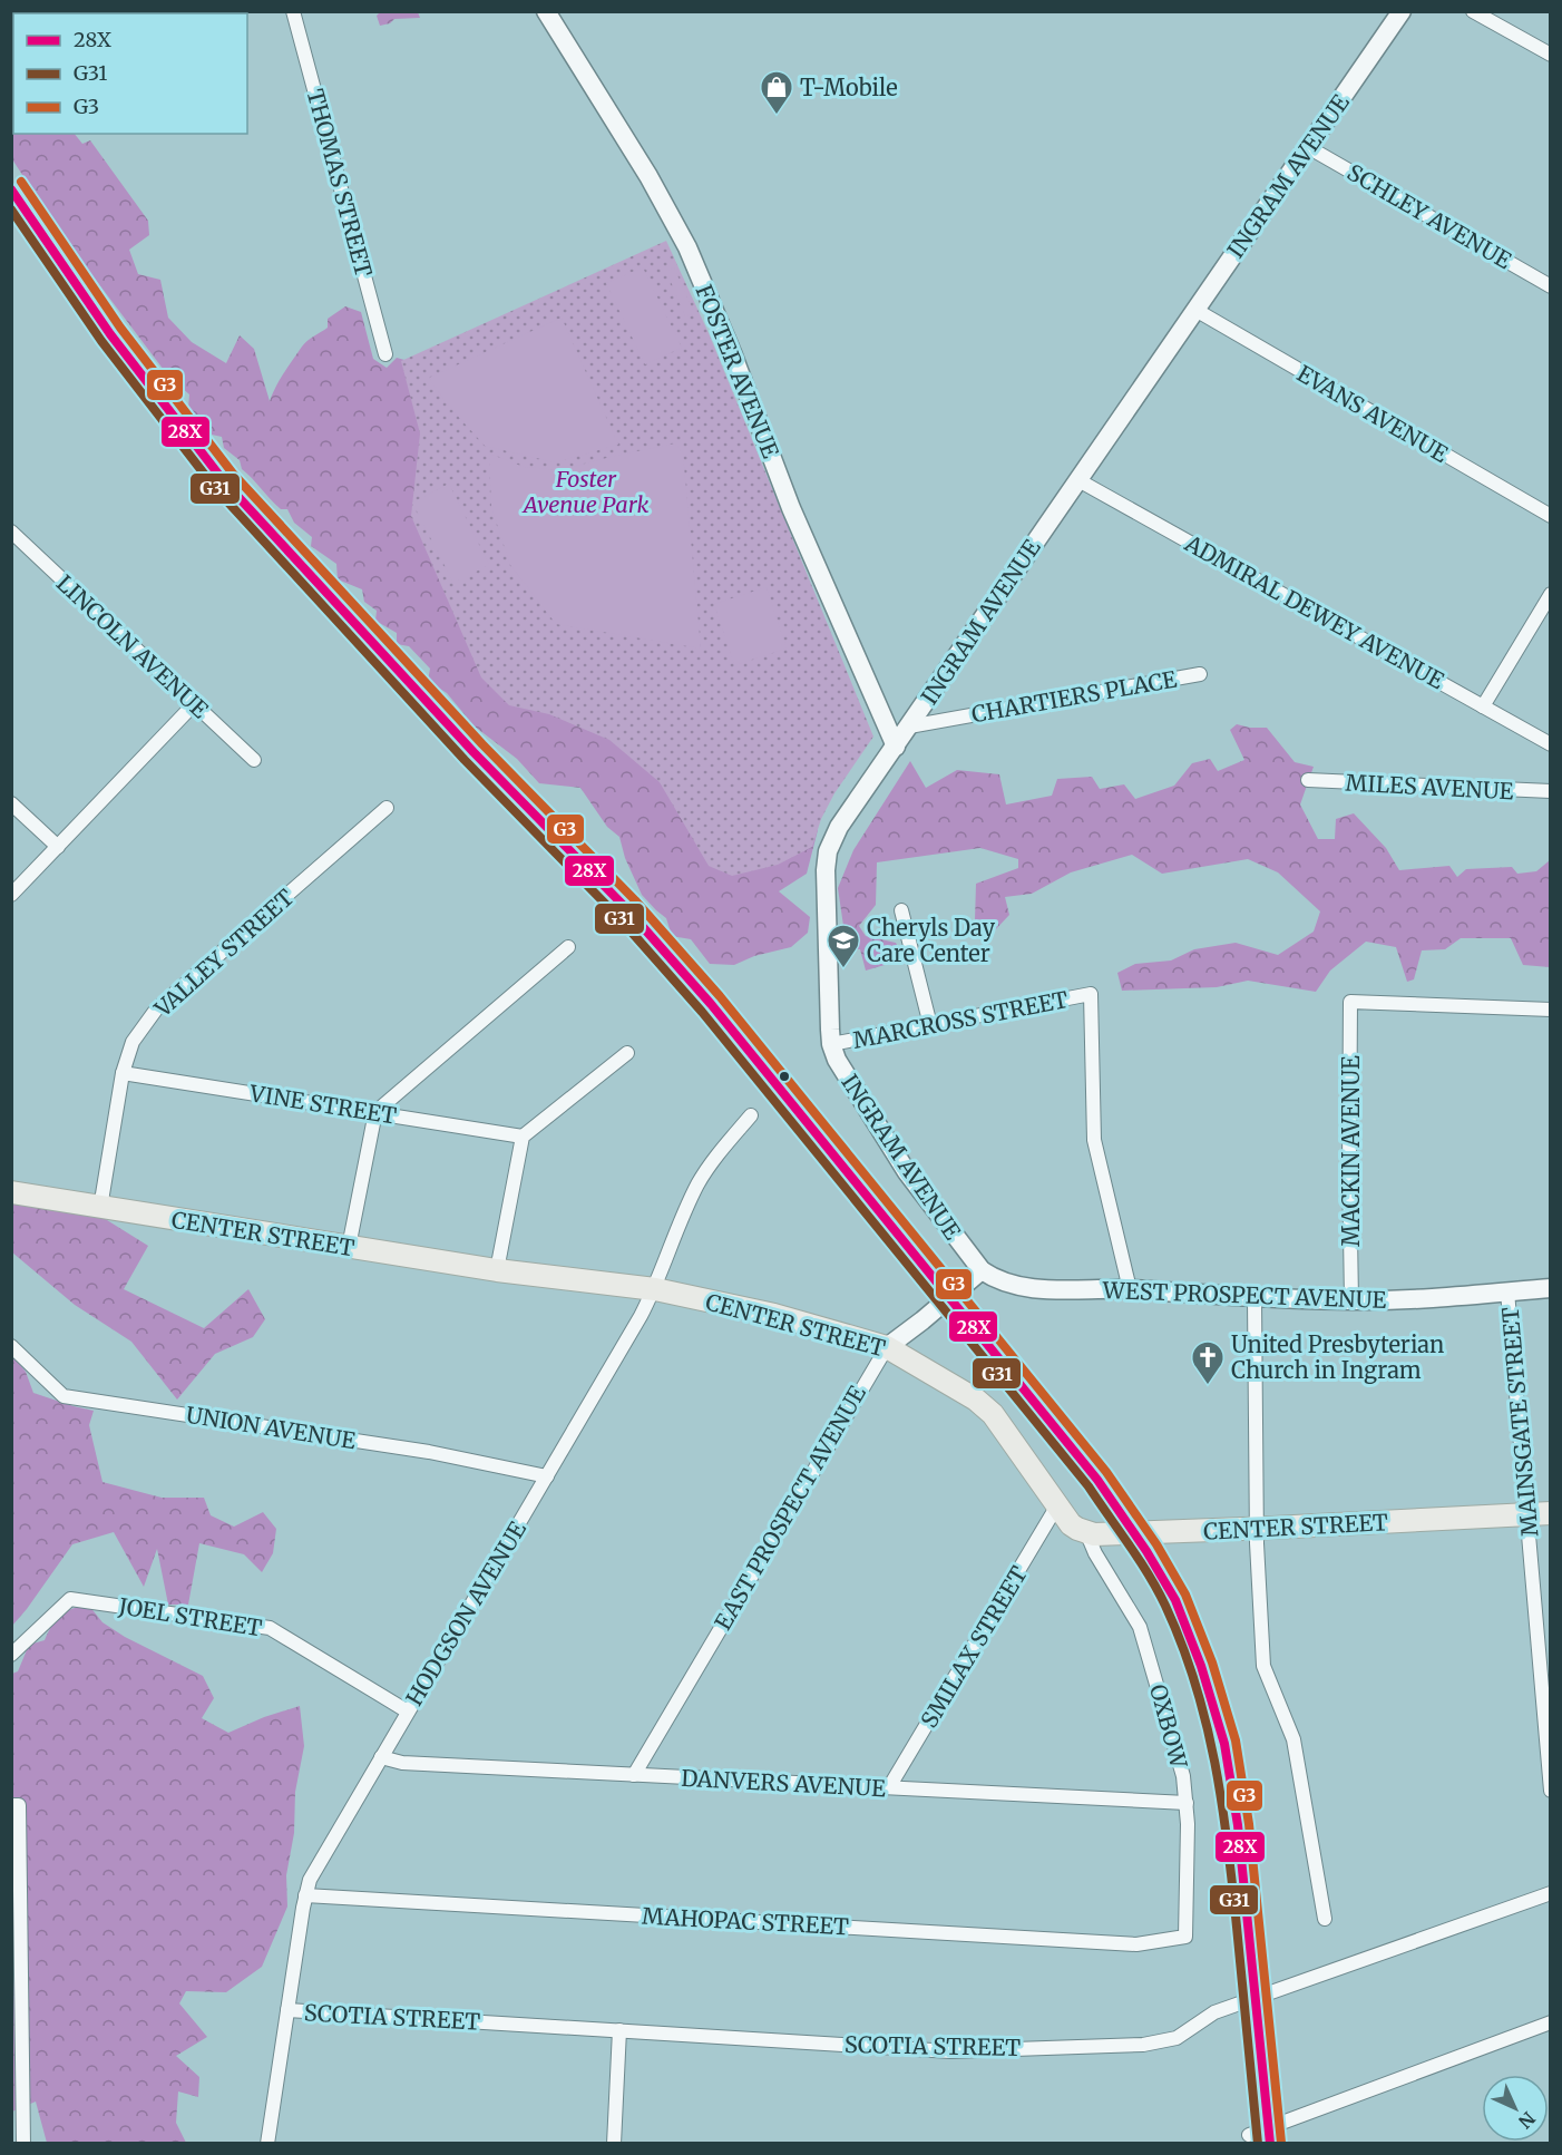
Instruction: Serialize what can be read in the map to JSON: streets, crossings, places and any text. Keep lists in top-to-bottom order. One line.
{"streets":{"main road":["CENTER STREET"],"street":["INGRAM AVENUE","THOMAS STREET","SCHLEY AVENUE","FOSTER AVENUE","EVANS AVENUE","ADMIRAL DEWEY AVENUE","LINCOLN AVENUE","CHARTIERS PLACE","MILES AVENUE","VALLEY STREET","MARCROSS STREET","VINE STREET","MACKIN AVENUE","WEST PROSPECT AVENUE","MAINSGATE STREET","UNION AVENUE","EAST PROSPECT AVENUE","HODGSON AVENUE","JOEL STREET","SMILAX STREET","OXBOW","DANVERS AVENUE","MAHOPAC STREET","SCOTIA STREET"]},"crossings":[["INGRAM AVENUE","SCHLEY AVENUE"],["INGRAM AVENUE","FOSTER AVENUE"],["INGRAM AVENUE","EVANS AVENUE"],["INGRAM AVENUE","ADMIRAL DEWEY AVENUE"],["INGRAM AVENUE","CHARTIERS PLACE"],["INGRAM AVENUE","MARCROSS STREET"],["INGRAM AVENUE","WEST PROSPECT AVENUE"],["INGRAM AVENUE","EAST PROSPECT AVENUE"],["VALLEY STREET","VINE STREET"],["VALLEY STREET","CENTER STREET"],["MARCROSS STREET","WEST PROSPECT AVENUE"],["MACKIN AVENUE","WEST PROSPECT AVENUE"],["CENTER STREET","MAINSGATE STREET"],["CENTER STREET","EAST PROSPECT AVENUE"],["CENTER STREET","HODGSON AVENUE"],["CENTER STREET","SMILAX STREET"],["CENTER STREET","OXBOW"],["WEST PROSPECT AVENUE","MAINSGATE STREET"],["WEST PROSPECT AVENUE","EAST PROSPECT AVENUE"],["UNION AVENUE","HODGSON AVENUE"],["EAST PROSPECT AVENUE","DANVERS AVENUE"],["HODGSON AVENUE","JOEL STREET"],["HODGSON AVENUE","DANVERS AVENUE"],["HODGSON AVENUE","MAHOPAC STREET"],["HODGSON AVENUE","SCOTIA STREET"],["SMILAX STREET","DANVERS AVENUE"],["OXBOW","DANVERS AVENUE"],["OXBOW","MAHOPAC STREET"]],"parks":["Foster Avenue Park"],"places":{"shop":["T-Mobile"],"school or university":["Cheryls Day Care Center"],"church":["United Presbyterian Church in Ingram"]},"lines":["transit line G3","transit line 28X","transit line G31"],"legend":["28X","G31","G3"],"north":"bottom right"}
